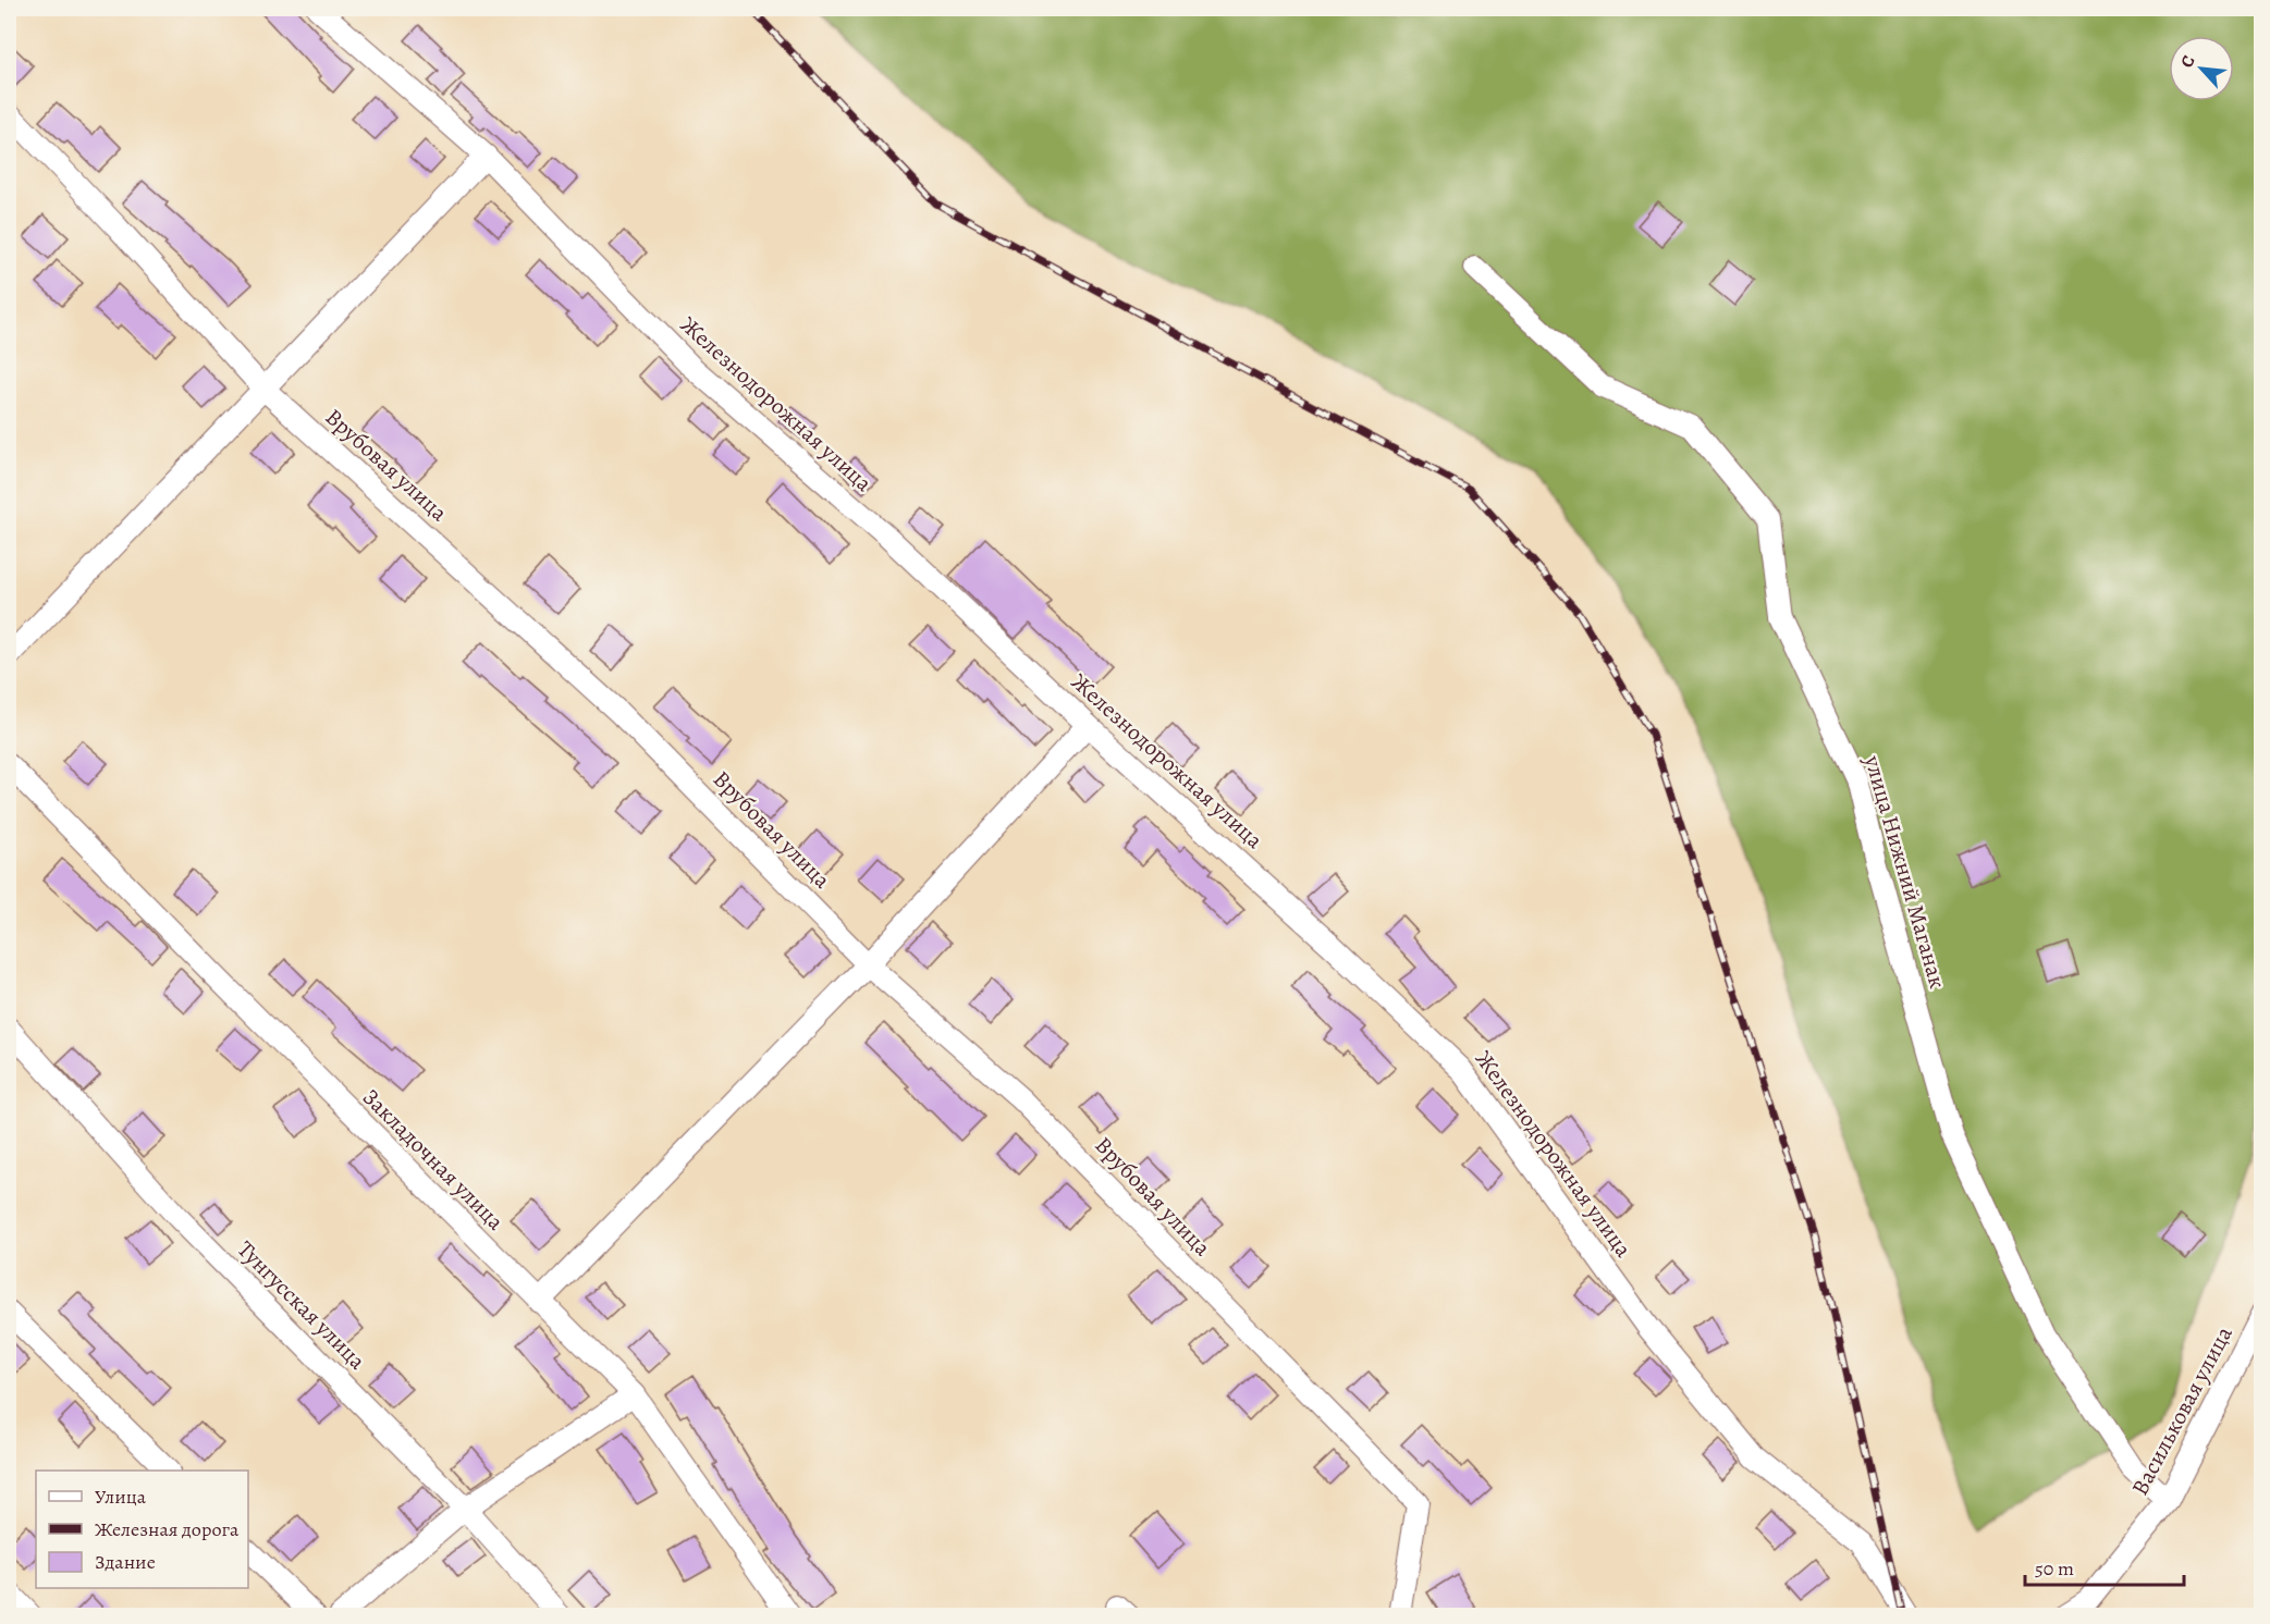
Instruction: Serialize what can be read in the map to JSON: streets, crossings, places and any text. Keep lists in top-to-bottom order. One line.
{"streets":{"street":["Железнодорожная улица","Врубовая улица","улица Нижний Маганак","Закладочная улица","Тунгусская улица","Васильковая улица"]},"crossings":[["улица Нижний Маганак","Васильковая улица"]],"legend":["Улица","Железная дорога","Здание"],"scale_bar":"50 m","north":"top left"}
